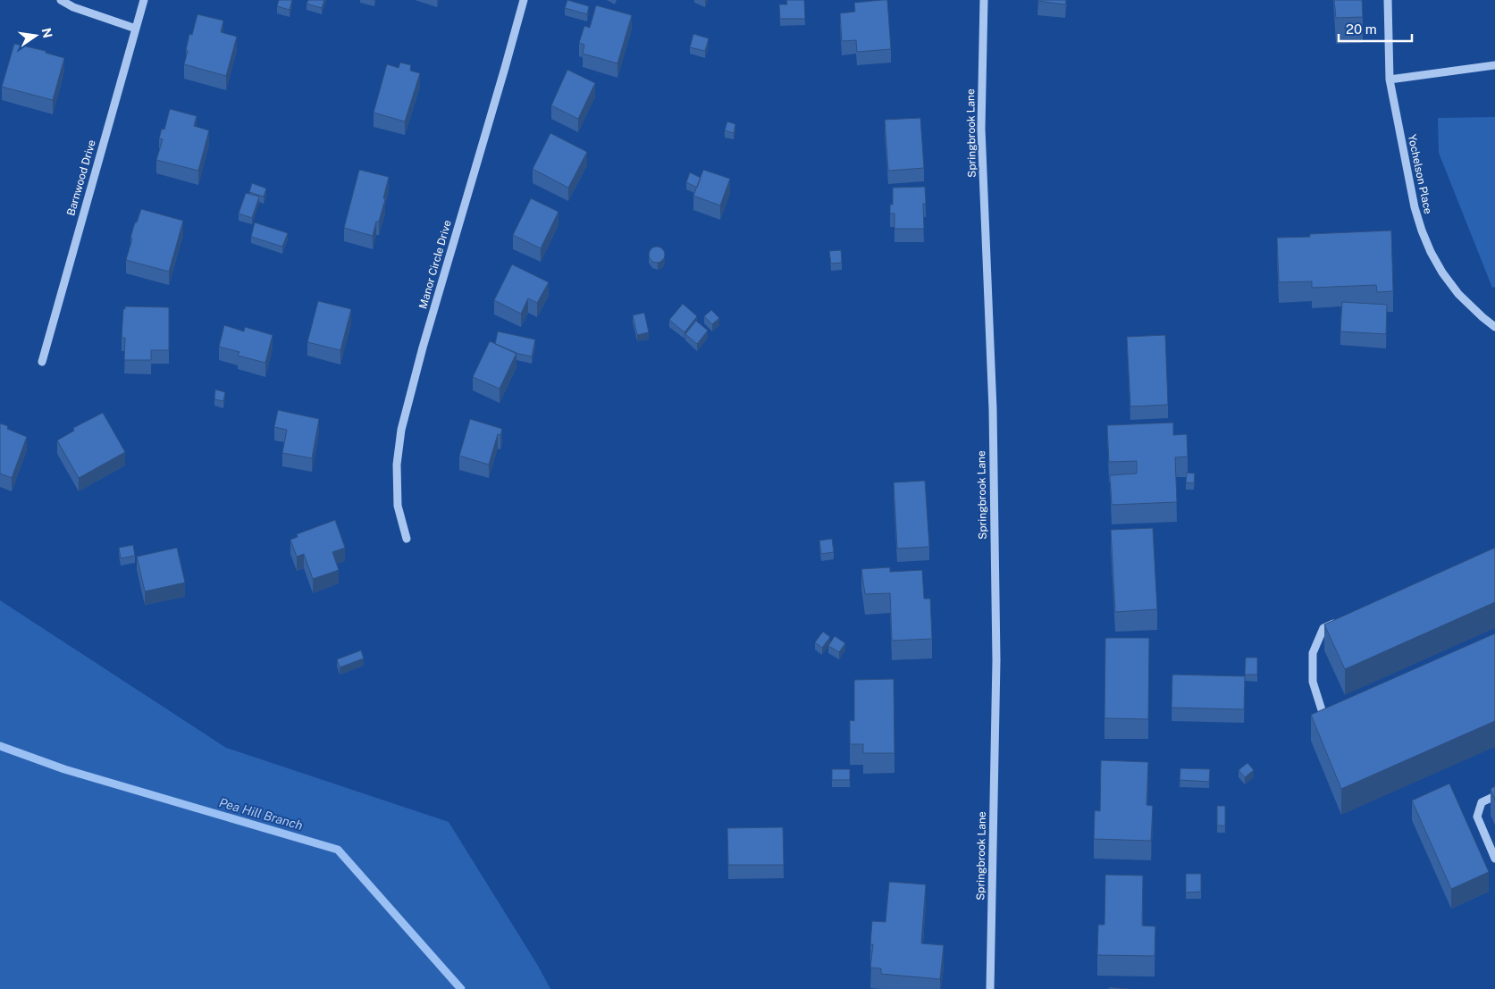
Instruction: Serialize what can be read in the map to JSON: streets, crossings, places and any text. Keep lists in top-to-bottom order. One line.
{"streets":{"street":["Springbrook Lane","Yochelson Place","Barnwood Drive","Manor Circle Drive"]},"water":["Pea Hill Branch"],"scale_bar":"20 m","north":"right"}
